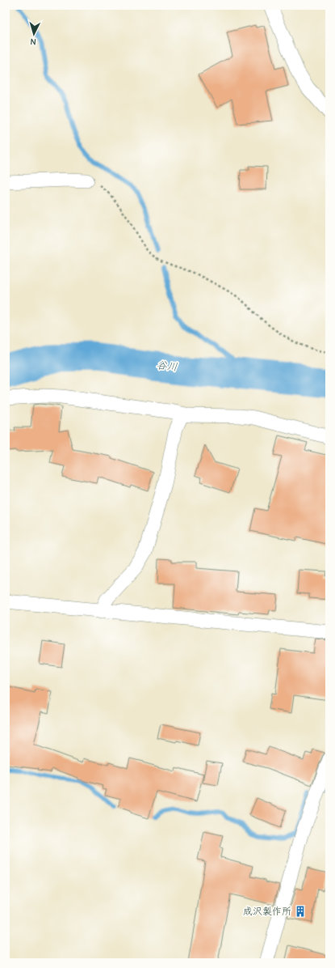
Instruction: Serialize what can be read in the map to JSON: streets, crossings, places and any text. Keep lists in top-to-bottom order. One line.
{"water":["谷川"],"places":{"building":["成沢製作所"]},"north":"bottom"}
